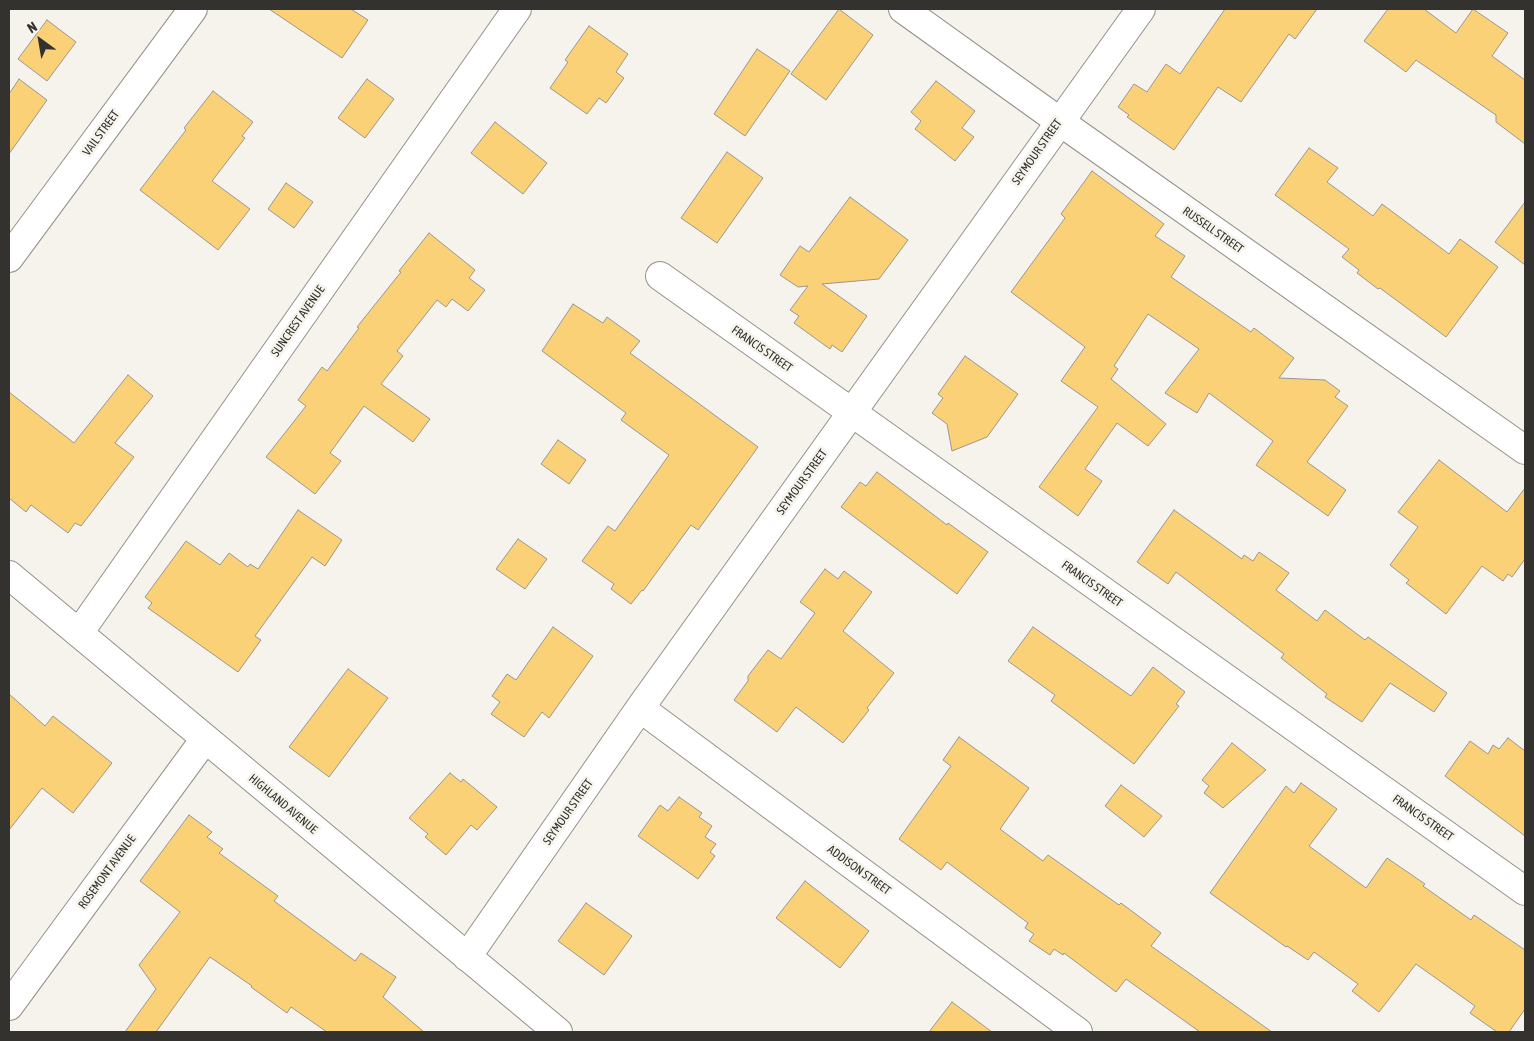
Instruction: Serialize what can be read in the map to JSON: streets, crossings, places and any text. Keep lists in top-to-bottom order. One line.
{"streets":{"street":["VAIL STREET","SEYMOUR STREET","RUSSELL STREET","SUNCREST AVENUE","FRANCIS STREET","HIGHLAND AVENUE","ADDISON STREET","ROSEMONT AVENUE"]},"crossings":[["SEYMOUR STREET","RUSSELL STREET"],["SEYMOUR STREET","FRANCIS STREET"],["SEYMOUR STREET","HIGHLAND AVENUE"],["SEYMOUR STREET","ADDISON STREET"],["SUNCREST AVENUE","HIGHLAND AVENUE"],["HIGHLAND AVENUE","ROSEMONT AVENUE"]],"north":"top left"}
